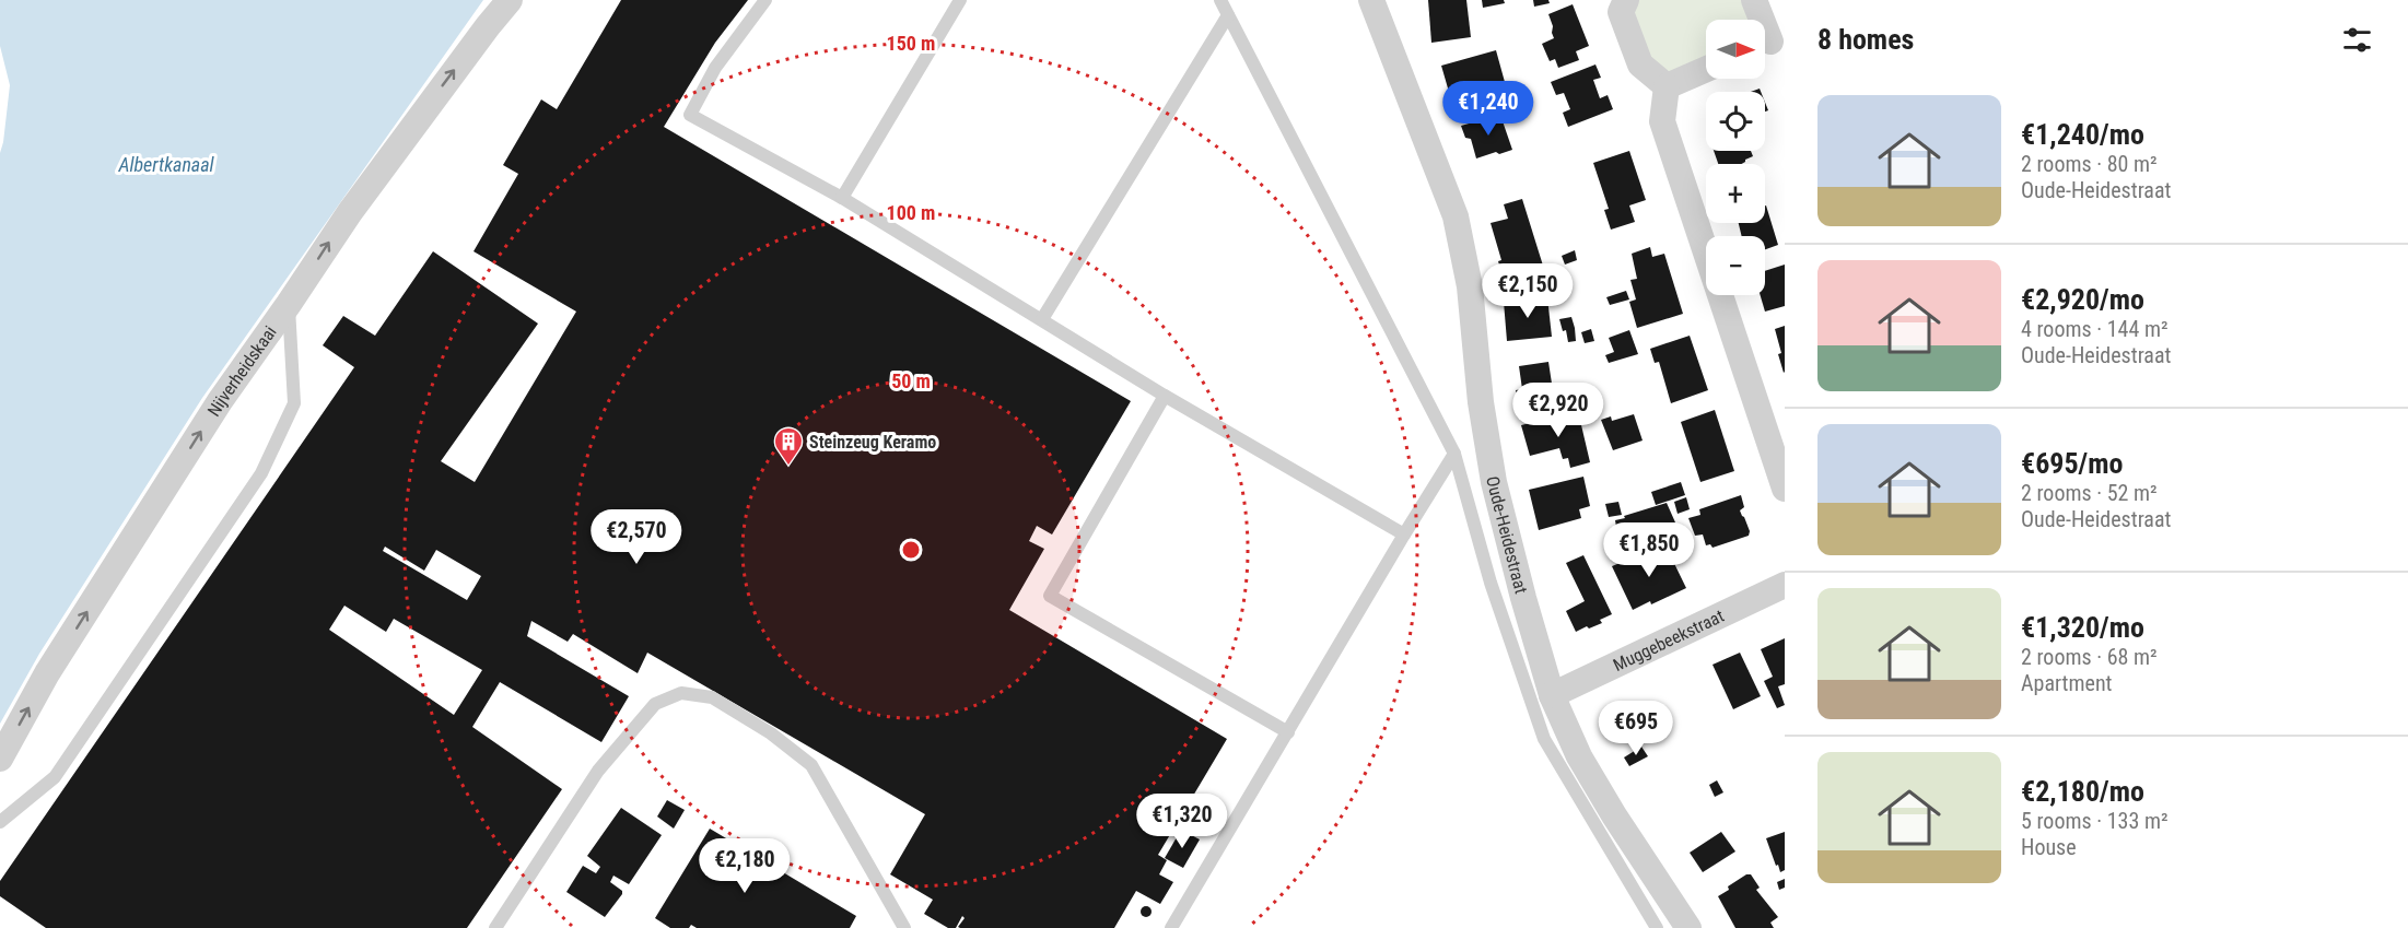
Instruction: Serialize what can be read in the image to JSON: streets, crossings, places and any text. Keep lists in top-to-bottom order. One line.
{"streets":{"street":["Nijverheidskaai","Oude-Heidestraat","Muggebeekstraat"]},"crossings":[["Oude-Heidestraat","Muggebeekstraat"]],"one_way":["Nijverheidskaai"],"water":["Albertkanaal"],"places":{"building":["Steinzeug Keramo"]},"north":"right","page":{"heading":"8 homes","map_buttons":["+","−"],"list":[{"name":"€1,240/mo","note":"2 rooms · 80 m² · Oude-Heidestraat"},{"name":"€2,920/mo","note":"4 rooms · 144 m² · Oude-Heidestraat"},{"name":"€695/mo","note":"2 rooms · 52 m² · Oude-Heidestraat"},{"name":"€1,320/mo","note":"2 rooms · 68 m² · Apartment"},{"name":"€2,180/mo","note":"5 rooms · 133 m² · House"}],"price":["€1,240","€2,150","€2,920","€2,570","€1,850","€695","€1,320","€2,180"]},"rings":["150 m","100 m","50 m"]}
